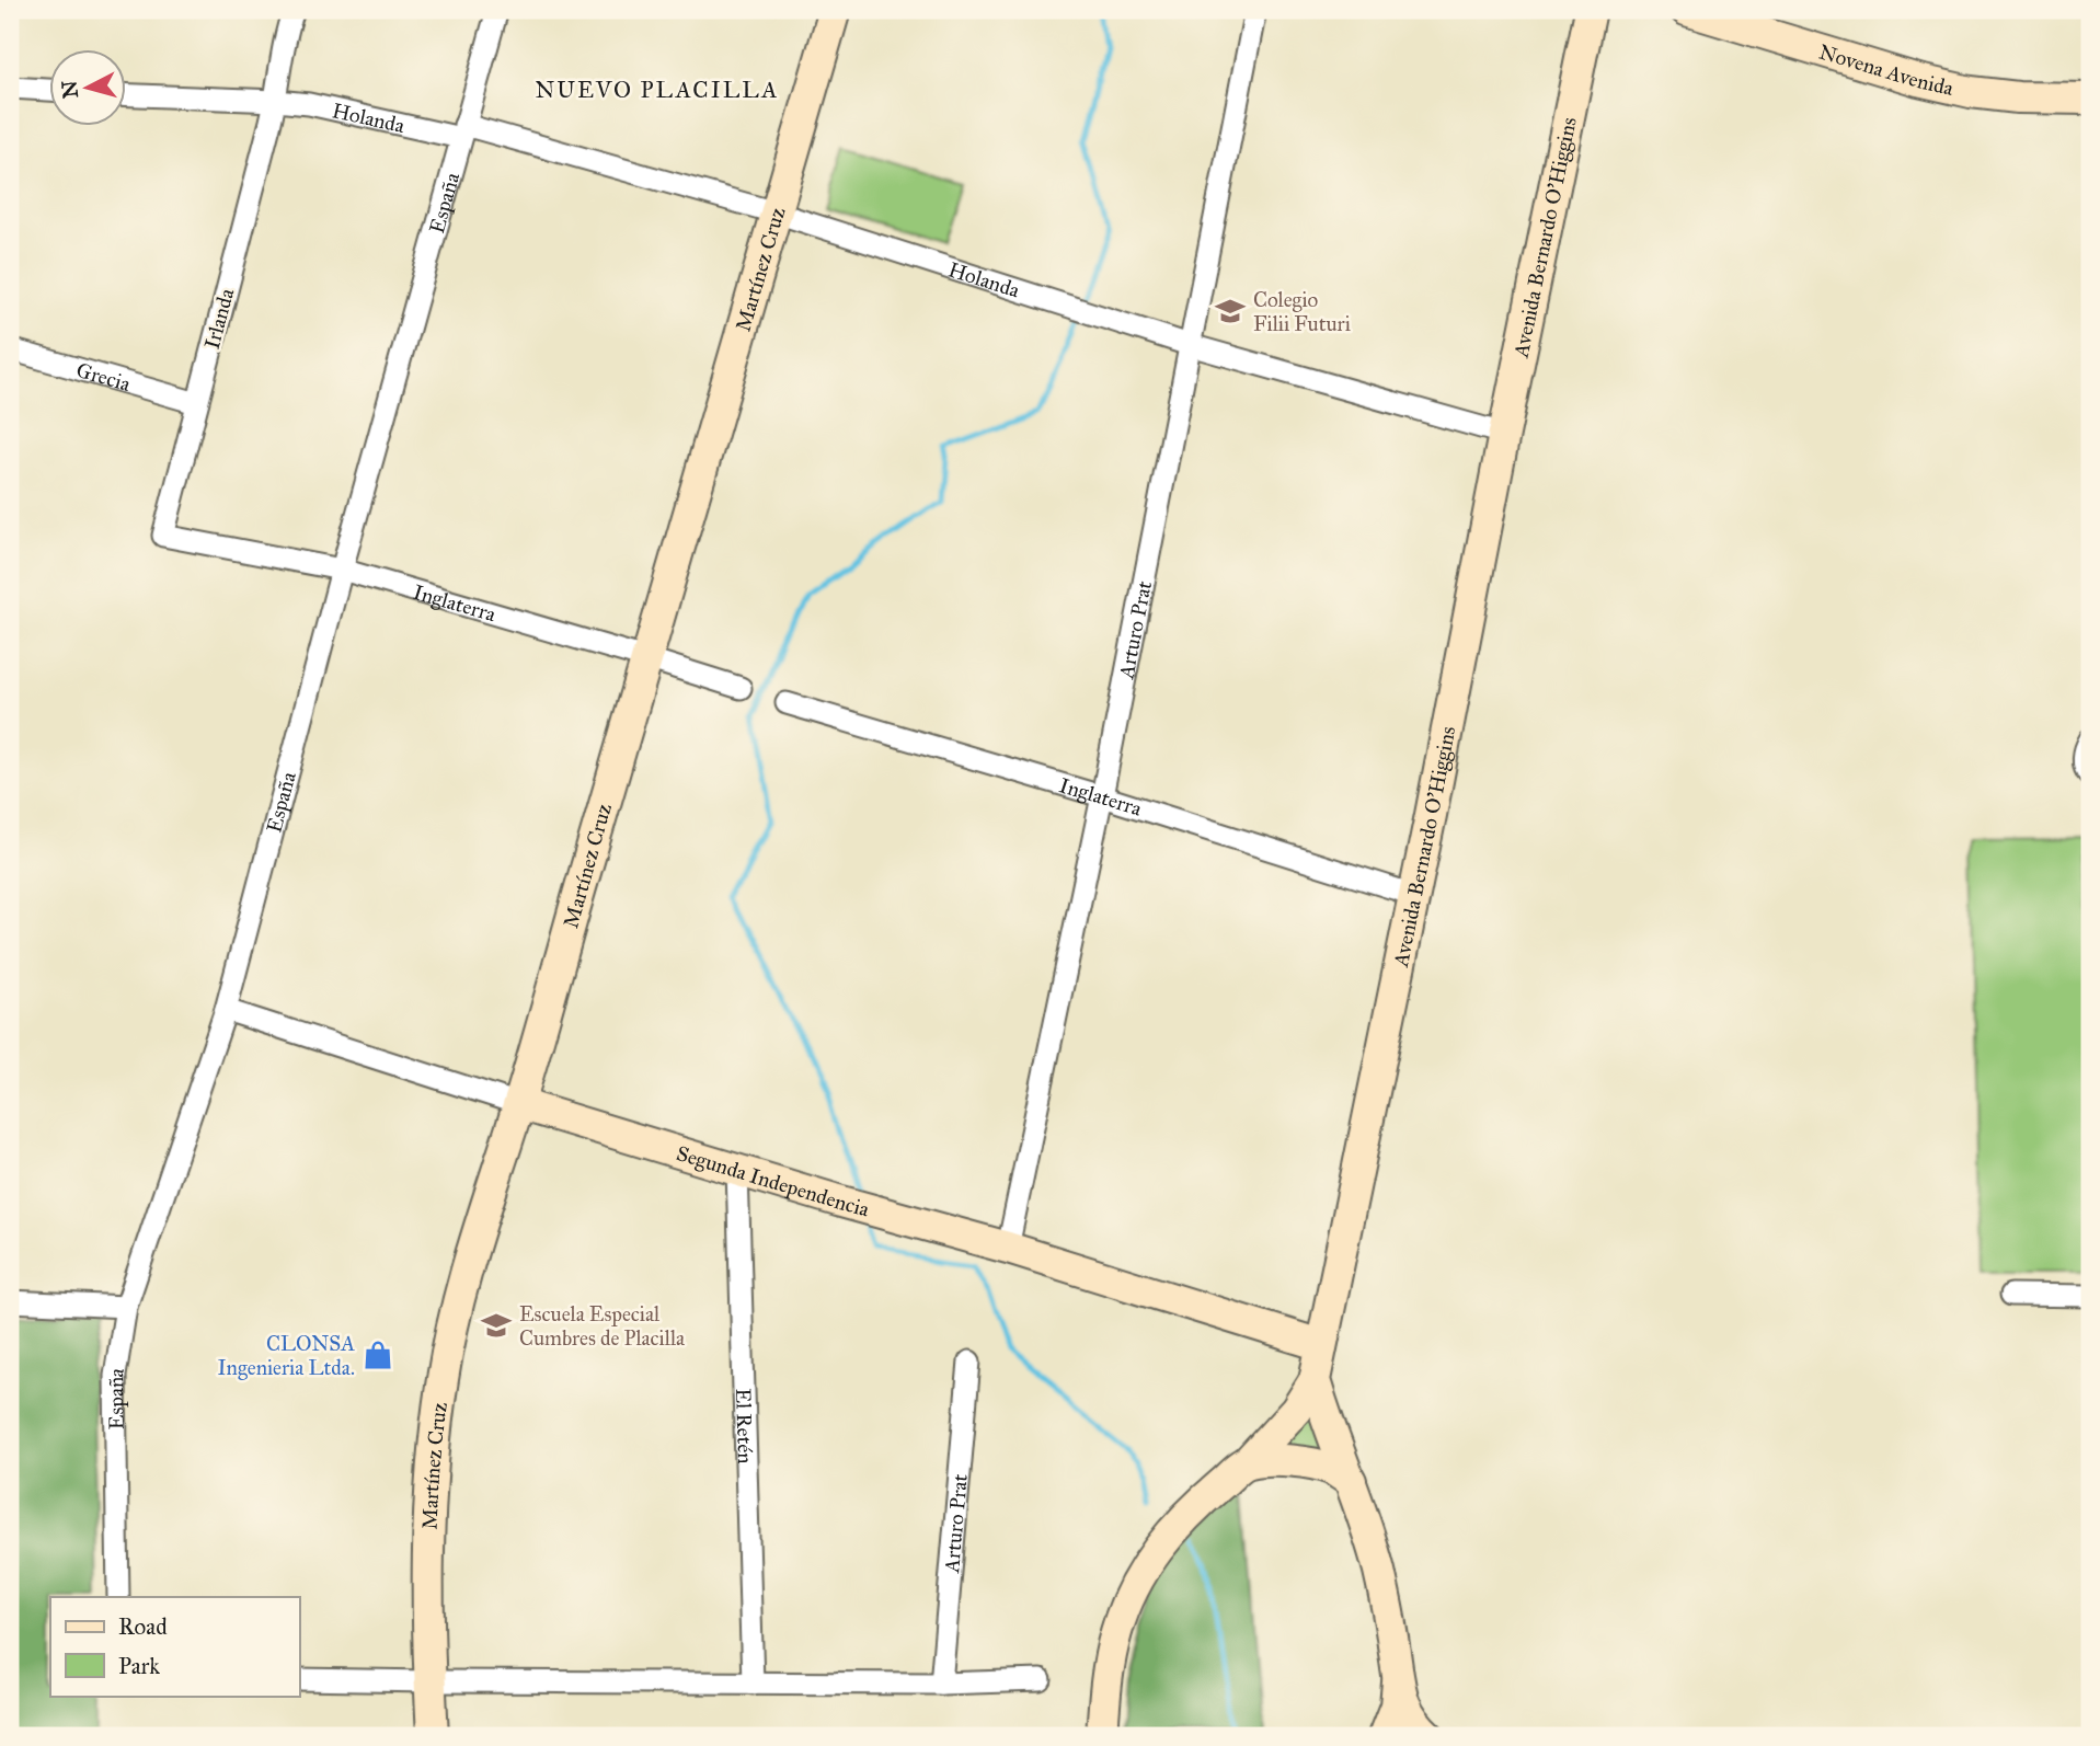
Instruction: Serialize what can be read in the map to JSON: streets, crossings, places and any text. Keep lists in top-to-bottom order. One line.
{"streets":{"street":["Novena Avenida","Holanda","España","Avenida Bernardo O'Higgins","Martínez Cruz","Irlanda","Grecia","Inglaterra","Arturo Prat","Segunda Independencia","El Retén"]},"crossings":[["Holanda","España"],["Holanda","Avenida Bernardo O'Higgins"],["Holanda","Martínez Cruz"],["Holanda","Irlanda"],["Holanda","Arturo Prat"],["España","Inglaterra"],["España","Segunda Independencia"],["Avenida Bernardo O'Higgins","Inglaterra"],["Avenida Bernardo O'Higgins","Segunda Independencia"],["Martínez Cruz","Inglaterra"],["Martínez Cruz","Segunda Independencia"],["Irlanda","Grecia"],["Irlanda","Inglaterra"],["Inglaterra","Arturo Prat"],["Arturo Prat","Segunda Independencia"],["Segunda Independencia","El Retén"]],"districts":["NUEVO PLACILLA"],"places":{"school or university":["Colegio Filii Futuri","Escuela Especial Cumbres de Placilla"],"shop":["CLONSA Ingenieria Ltda."]},"legend":["Road","Park"],"north":"left"}
